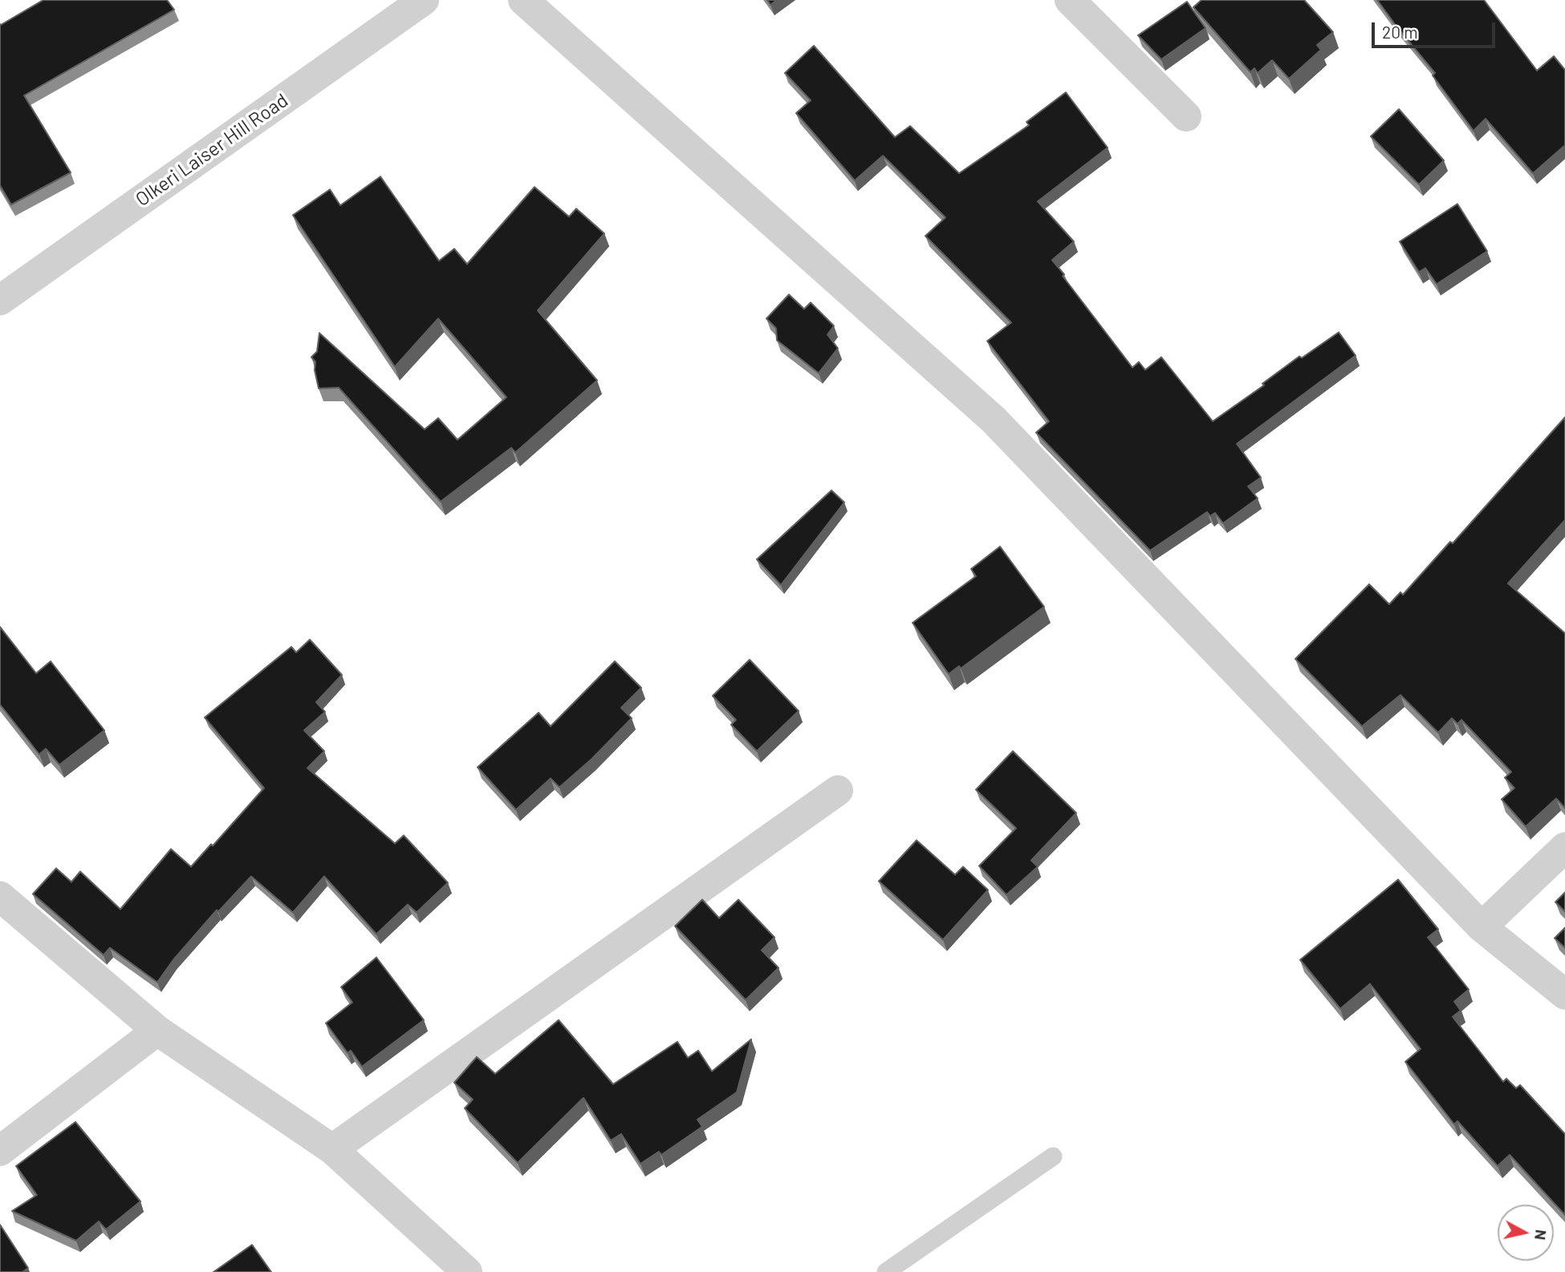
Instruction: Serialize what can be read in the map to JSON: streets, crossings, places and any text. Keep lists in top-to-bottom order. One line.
{"streets":{"street":["Olkeri Laiser Hill Road"]},"scale_bar":"20 m","north":"right"}
